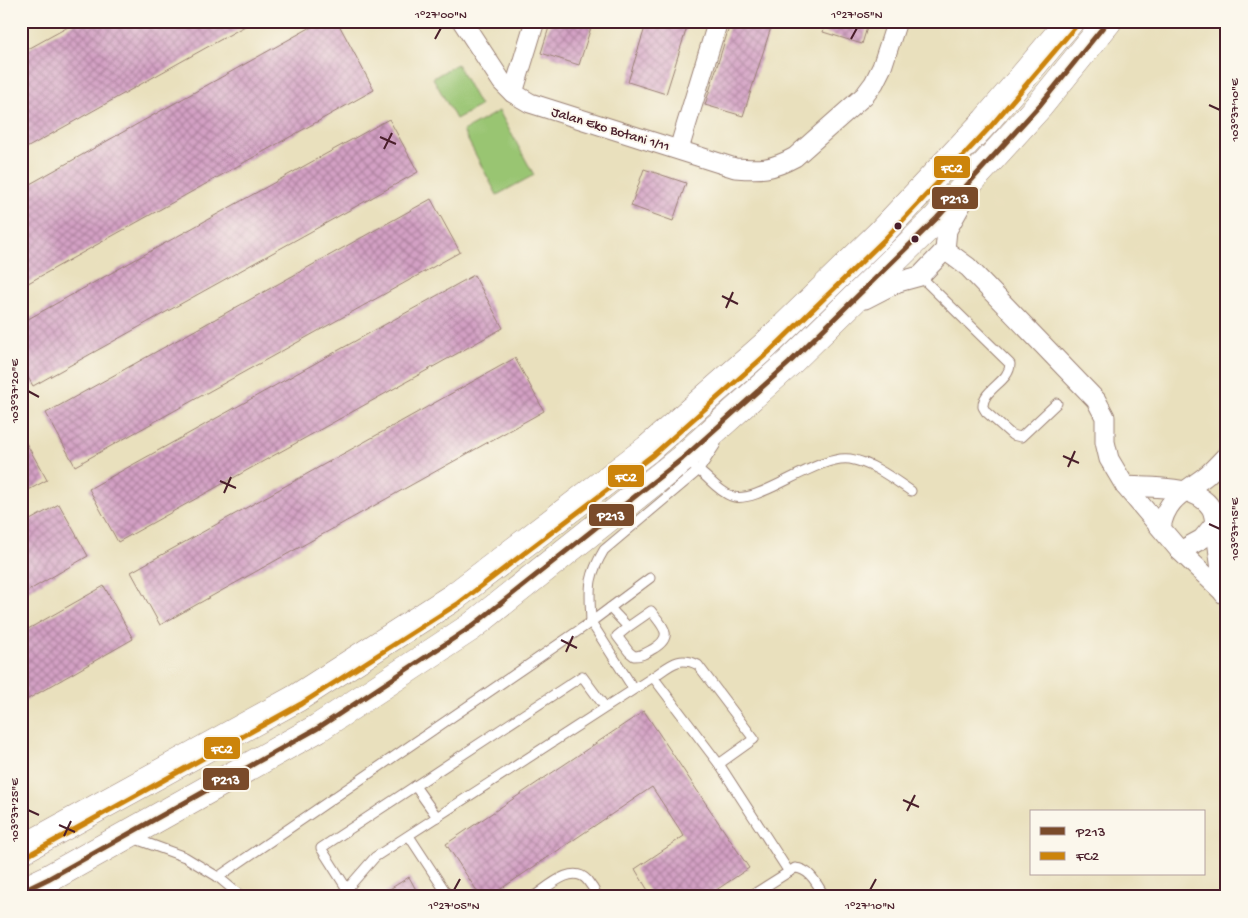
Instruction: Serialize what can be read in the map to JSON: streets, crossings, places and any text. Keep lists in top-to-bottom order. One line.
{"streets":{"street":["Jalan Eko Botani 1/11"]},"lines":["transit line P213","transit line FC2"],"legend":["P213","FC2"],"coordinates":["1°27'00\"N","1°27'05\"N","103°37'10\"E","103°37'20\"E","103°37'15\"E","103°37'25\"E","1°27'10\"N"]}
